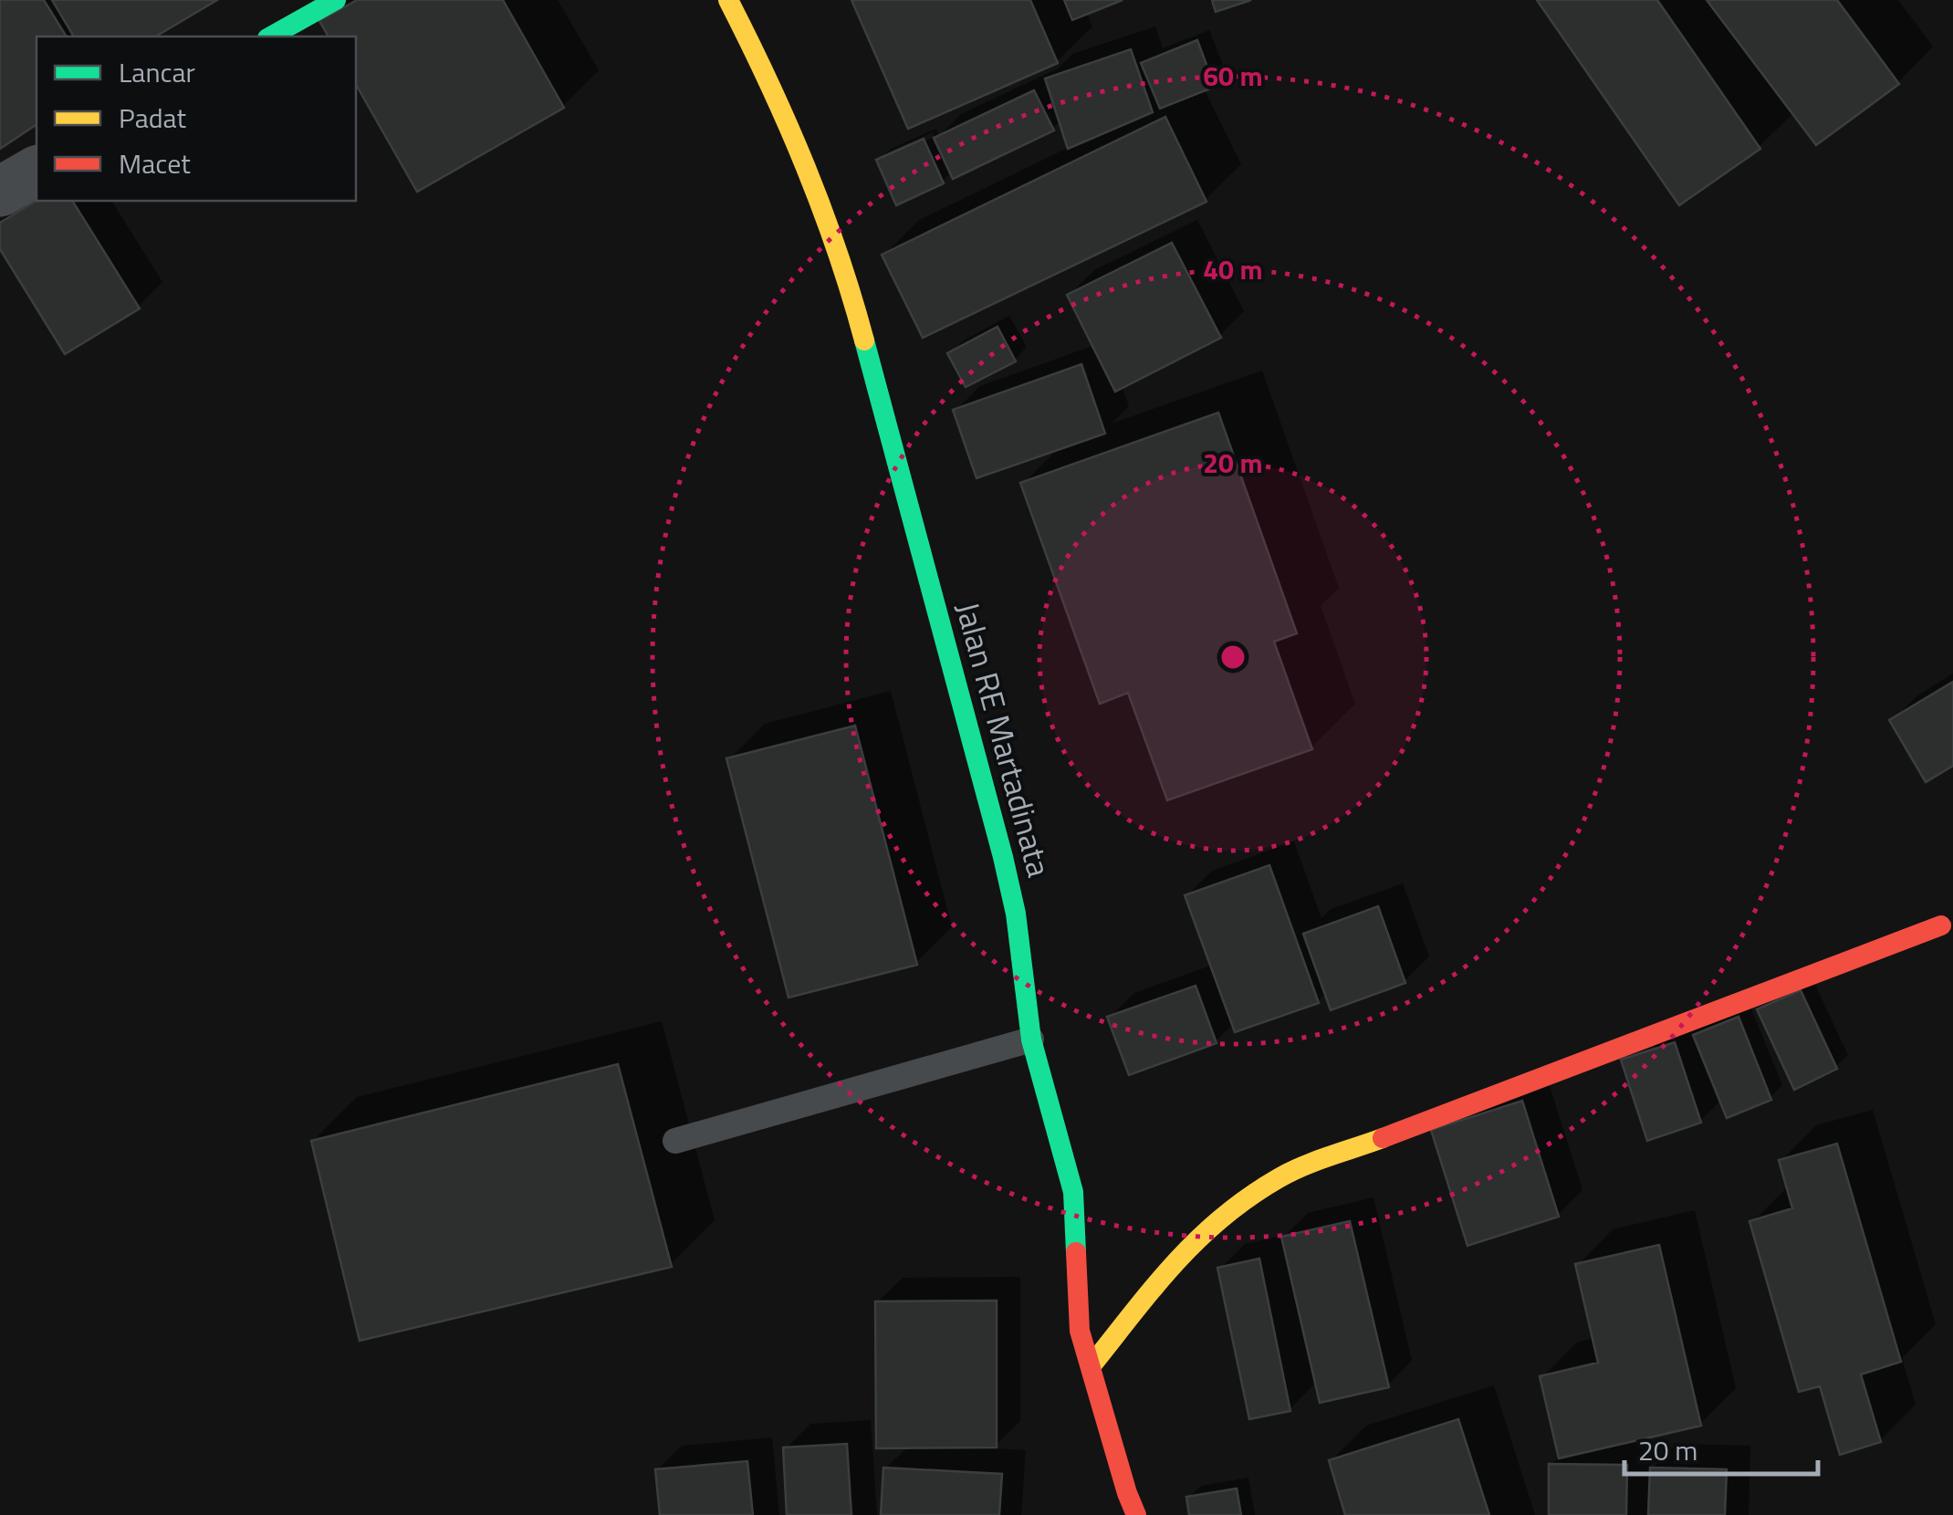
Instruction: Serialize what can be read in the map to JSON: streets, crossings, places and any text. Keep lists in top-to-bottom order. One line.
{"streets":{"main road":["Jalan RE Martadinata"]},"legend":["Lancar","Padat","Macet"],"scale_bar":"20 m","rings":["60 m","40 m","20 m"]}
